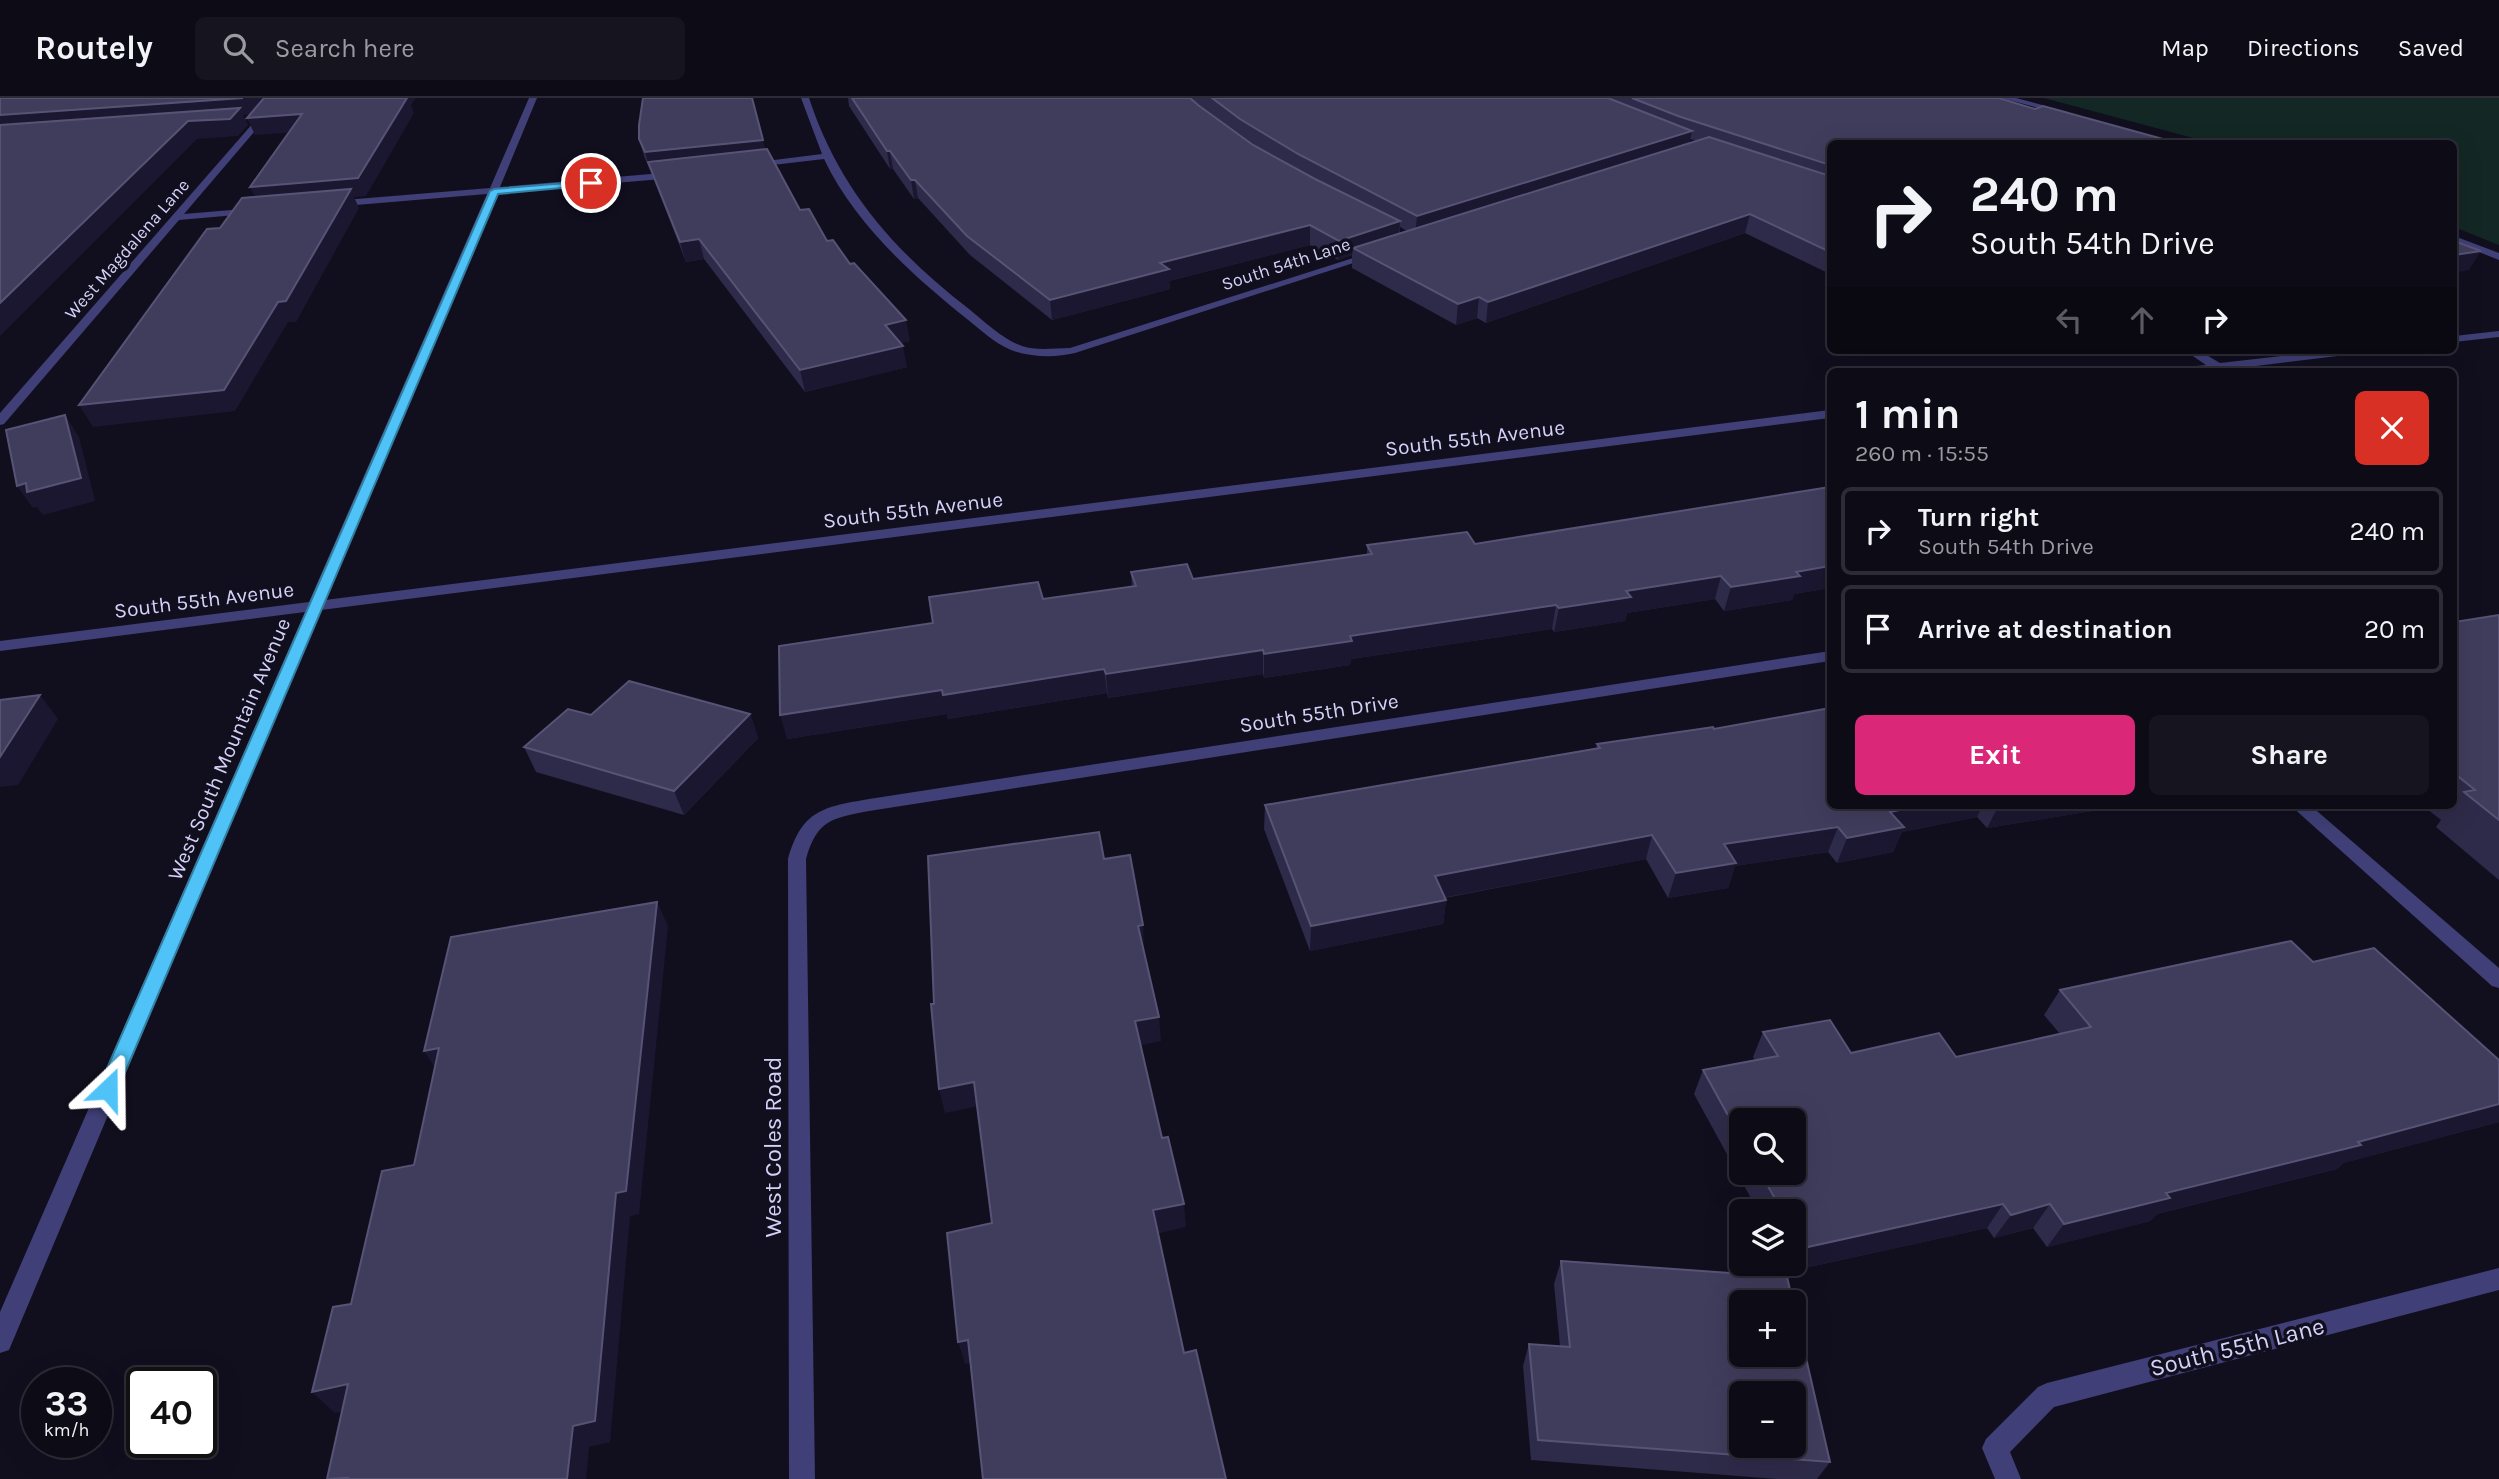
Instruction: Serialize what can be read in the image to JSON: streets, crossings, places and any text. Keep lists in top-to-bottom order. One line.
{"streets":{"street":["West Magdalena Lane","South 54th Lane","South 55th Avenue","South 55th Drive","West South Mountain Avenue","West Coles Road","South 55th Lane"]},"crossings":[["South 55th Avenue","West South Mountain Avenue"],["South 55th Drive","West Coles Road"]],"page":{"header":"Routely","search":"Search here","nav":["Map","Directions","Saved"],"turn":["240 m","South 54th Drive"],"heading":["1 min","260 m · 15:55"],"list":[{"name":"Turn right","note":"South 54th Drive","value":"240 m"},{"name":"Arrive at destination","value":"20 m"}],"buttons":["Exit","Share"],"map_buttons":["+","−"],"speed":"33 km/h","limit":"40"}}
